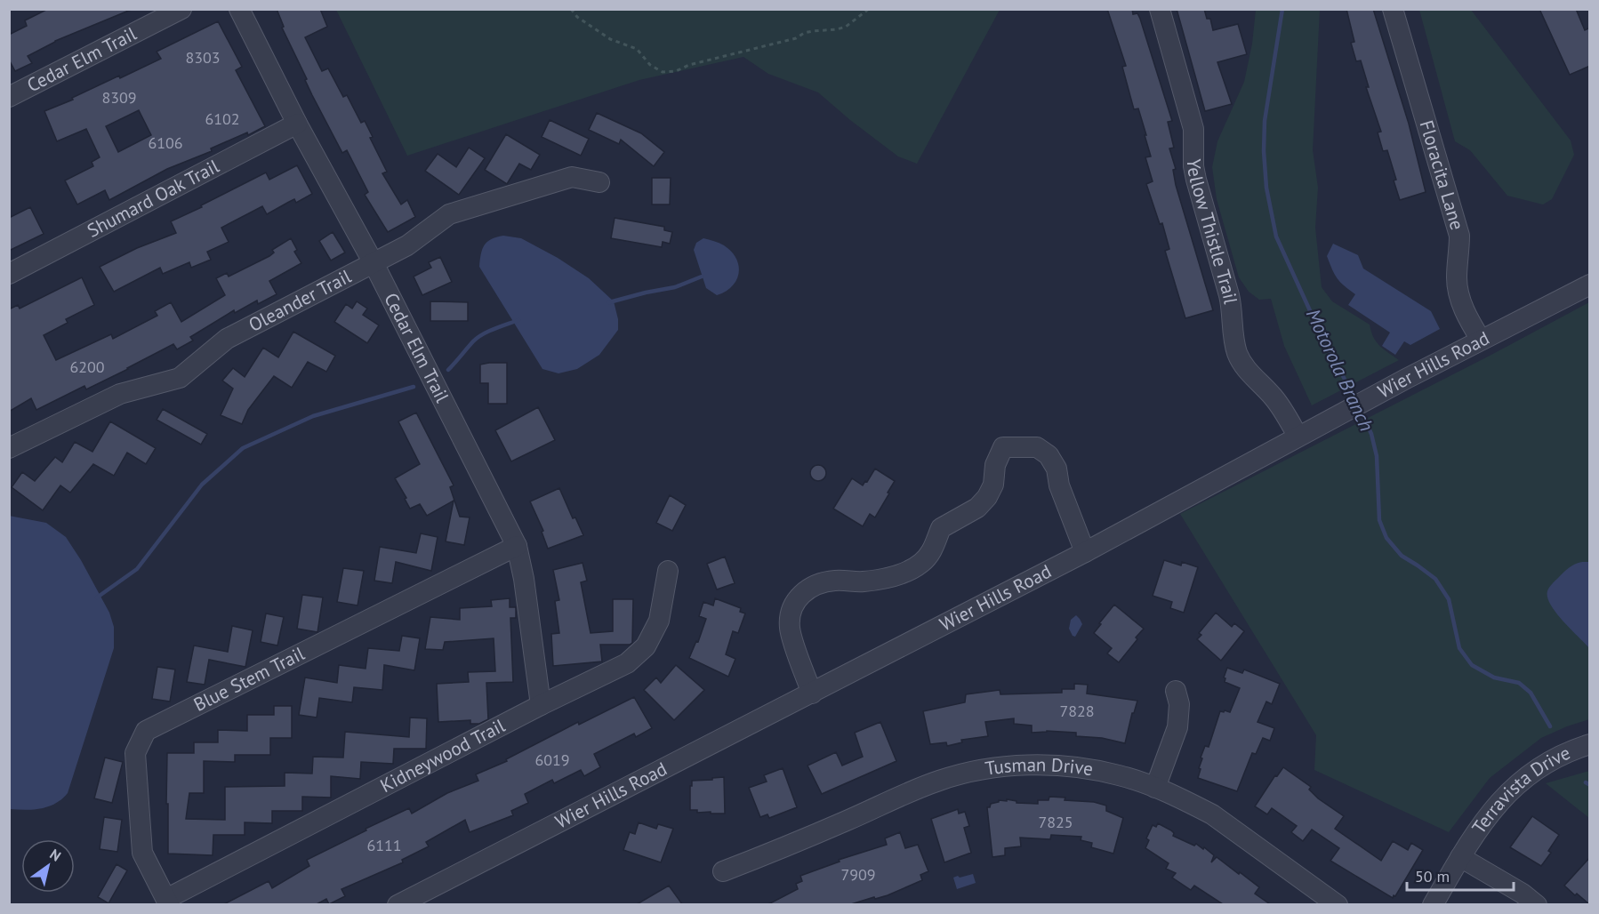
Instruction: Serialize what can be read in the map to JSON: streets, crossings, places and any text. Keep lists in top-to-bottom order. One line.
{"streets":{"street":["Cedar Elm Trail","Floracita Lane","Shumard Oak Trail","Yellow Thistle Trail","Oleander Trail","Wier Hills Road","Blue Stem Trail","Kidneywood Trail","Tusman Drive","Terravista Drive"]},"crossings":[["Cedar Elm Trail","Shumard Oak Trail"],["Cedar Elm Trail","Oleander Trail"],["Cedar Elm Trail","Blue Stem Trail"],["Cedar Elm Trail","Kidneywood Trail"],["Floracita Lane","Wier Hills Road"],["Yellow Thistle Trail","Wier Hills Road"],["Blue Stem Trail","Kidneywood Trail"]],"water":["Motorola Branch"],"house_numbers":["8303","8309","6102","6106","6200","7828","6019","7825","6111","7909"],"scale_bar":"50 m","north":"top right"}
